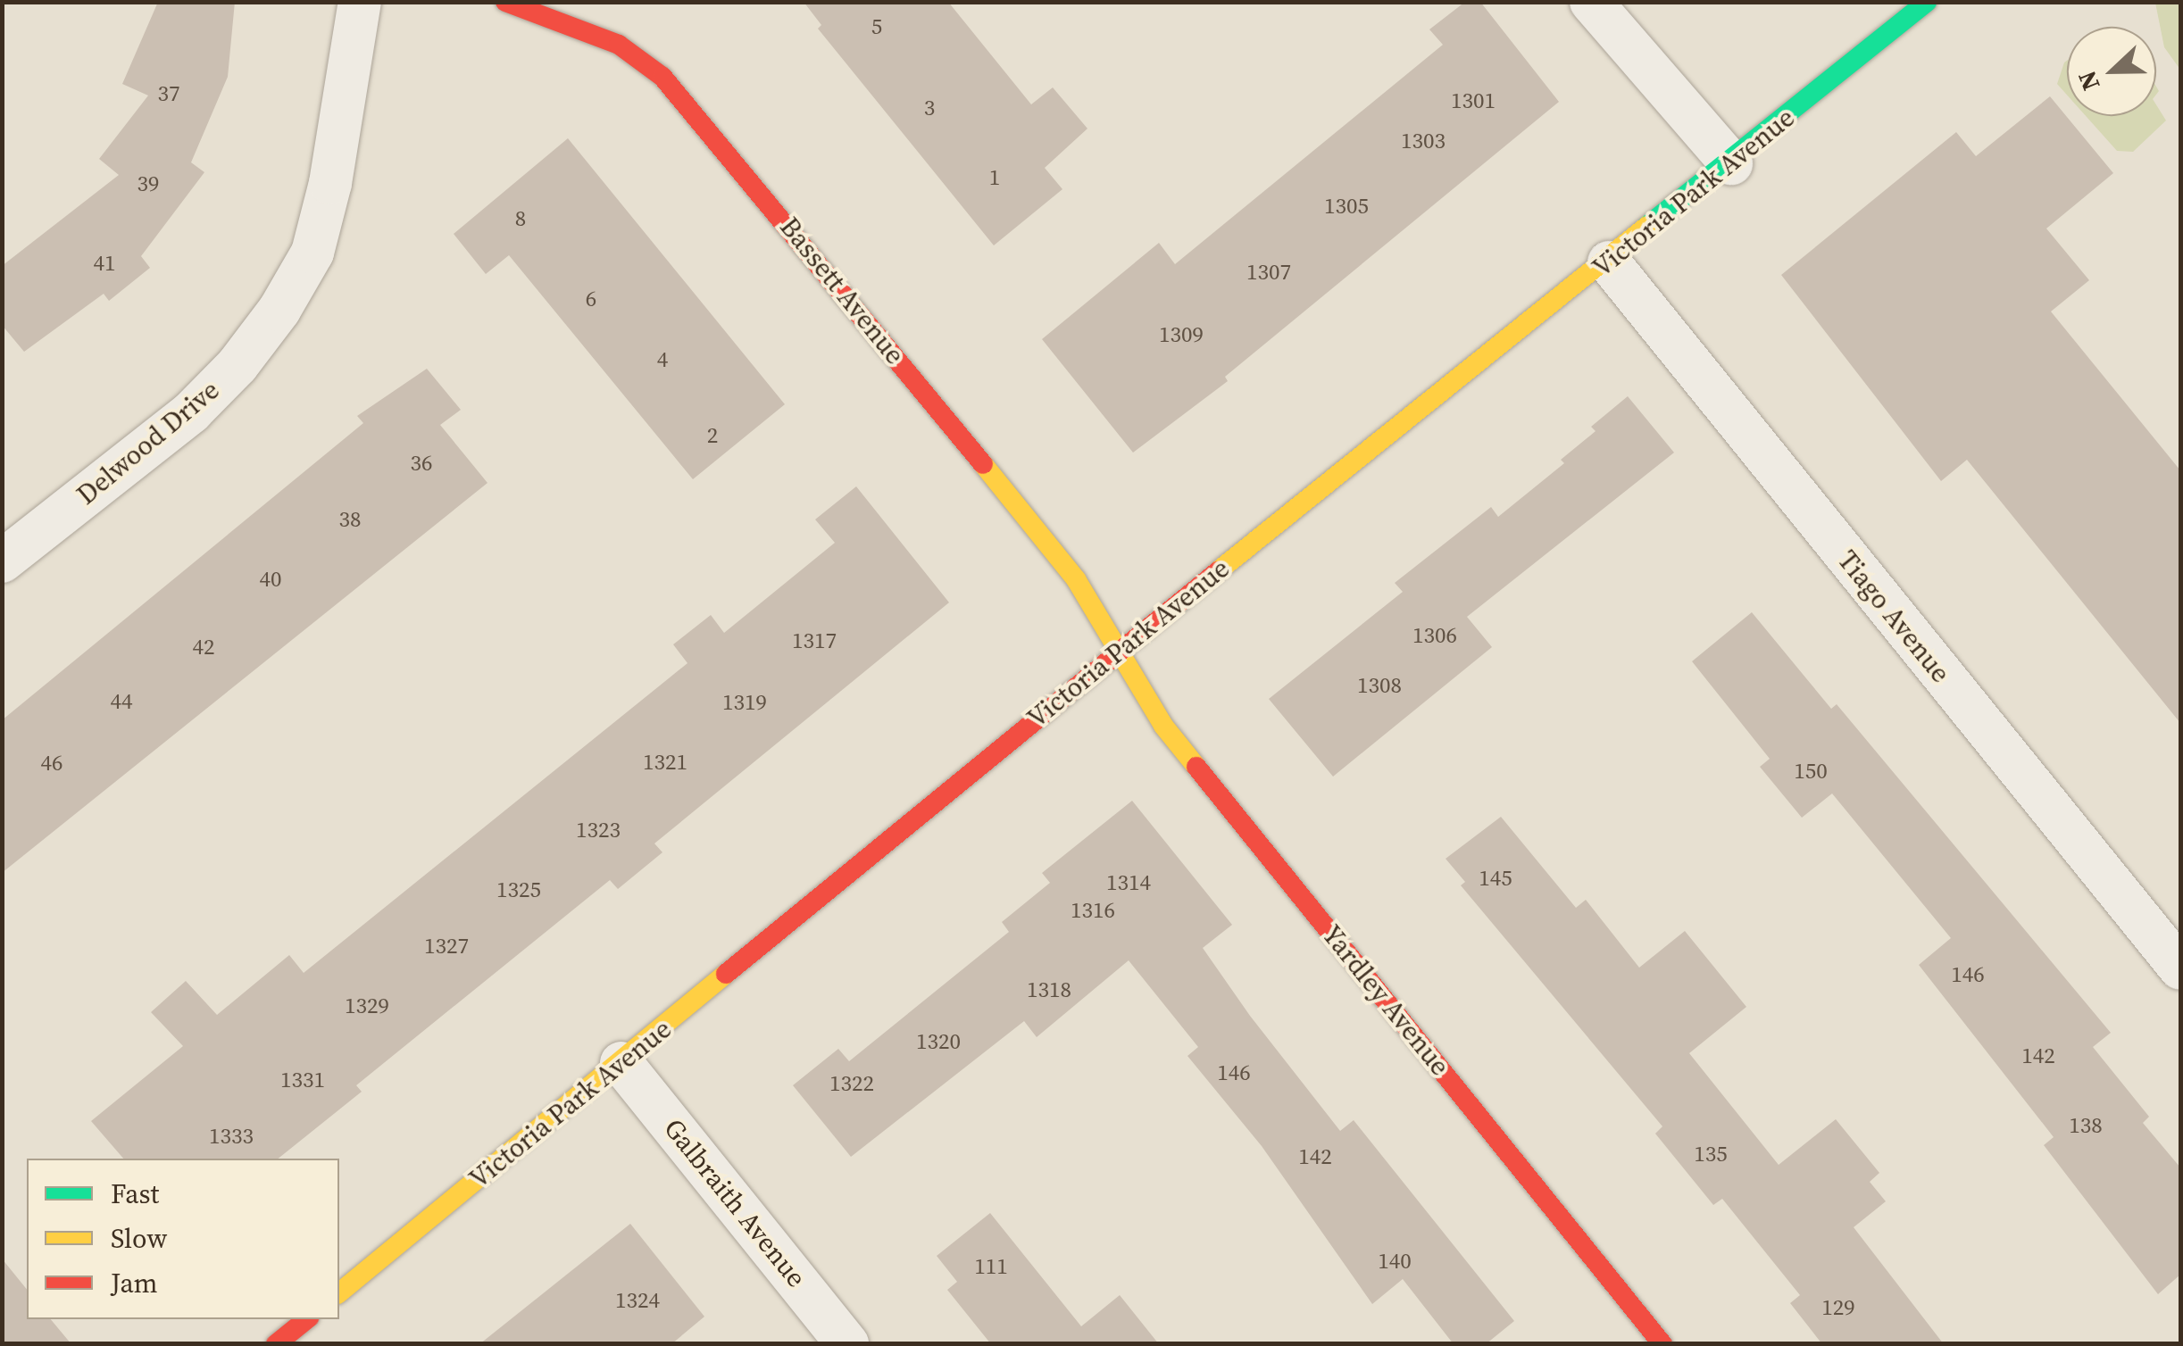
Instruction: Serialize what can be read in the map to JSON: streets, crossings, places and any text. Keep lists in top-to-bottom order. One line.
{"streets":{"main road":["Victoria Park Avenue","Bassett Avenue","Yardley Avenue"],"street":["Delwood Drive","Tiago Avenue","Galbraith Avenue"]},"crossings":[["Victoria Park Avenue","Bassett Avenue"],["Victoria Park Avenue","Tiago Avenue"],["Victoria Park Avenue","Yardley Avenue"],["Victoria Park Avenue","Galbraith Avenue"],["Bassett Avenue","Yardley Avenue"]],"house_numbers":["5","37","1301","3","1303","1","39","1305","8","41","1307","6","1309","4","2","36","38","40","1306","1317","42","1308","44","1319","1321","46","150","1323","145","1314","1325","1316","1327","146","1318","1329","1320","142","146","1331","1322","138","1333","135","142","140","111","1324","129"],"legend":["Fast","Slow","Jam"],"north":"left"}
